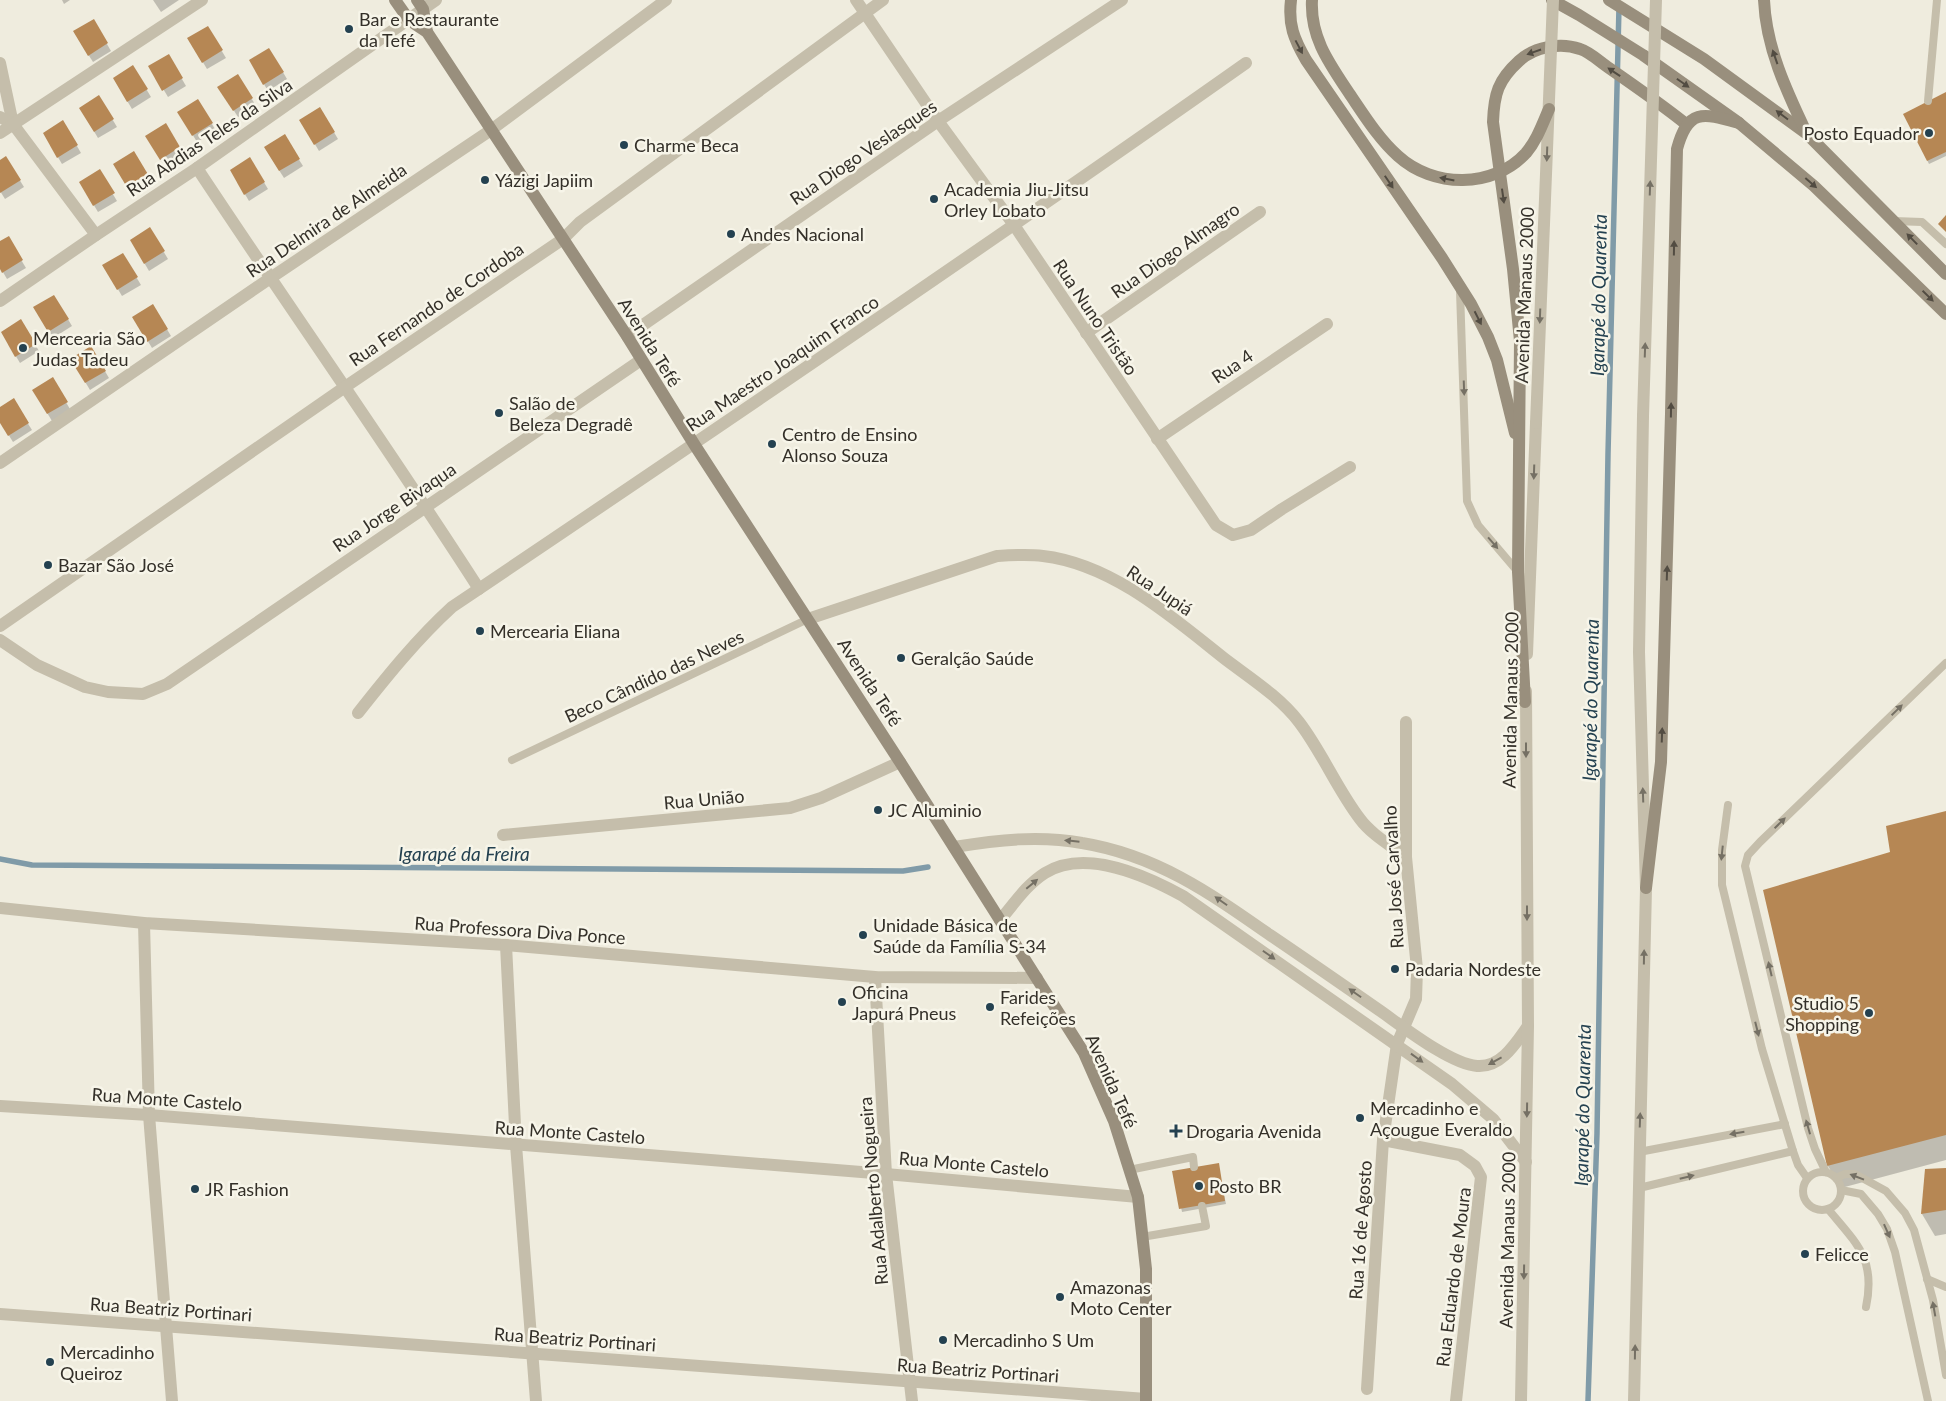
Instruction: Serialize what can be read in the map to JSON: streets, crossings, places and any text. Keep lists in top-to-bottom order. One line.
{"streets":{"main road":["Avenida Tefé"],"street":["Rua Abdias Teles da Silva","Rua Diogo Veslasques","Rua Delmira de Almeida","Rua Diogo Almagro","Avenida Manaus 2000","Rua Fernando de Cordoba","Rua Nuno Tristão","Rua Maestro Joaquim Franco","Rua 4","Rua Jorge Bivaqua","Rua Jupiá","Rua União","Rua José Carvalho","Rua Professora Diva Ponce","Rua Monte Castelo","Rua Adalberto Nogueira","Rua 16 de Agosto","Rua Eduardo de Moura","Rua Beatriz Portinari"],"lane":["Beco Cândido das Neves"]},"crossings":[["Rua Abdias Teles da Silva","Avenida Tefé"],["Rua Diogo Veslasques","Rua Nuno Tristão"],["Rua Diogo Veslasques","Avenida Tefé"],["Rua Delmira de Almeida","Avenida Tefé"],["Rua Diogo Almagro","Rua Nuno Tristão"],["Rua Fernando de Cordoba","Rua Nuno Tristão"],["Rua Fernando de Cordoba","Avenida Tefé"],["Rua Nuno Tristão","Rua Maestro Joaquim Franco"],["Rua Nuno Tristão","Rua 4"],["Avenida Tefé","Rua Maestro Joaquim Franco"],["Avenida Tefé","Rua Jorge Bivaqua"],["Avenida Tefé","Rua Jupiá"],["Avenida Tefé","Beco Cândido das Neves"],["Avenida Tefé","Rua União"],["Avenida Tefé","Rua Professora Diva Ponce"],["Avenida Tefé","Rua Monte Castelo"],["Avenida Tefé","Rua Beatriz Portinari"],["Rua Jupiá","Beco Cândido das Neves"],["Rua Jupiá","Rua José Carvalho"],["Rua José Carvalho","Rua 16 de Agosto"],["Rua Professora Diva Ponce","Rua Adalberto Nogueira"],["Rua Monte Castelo","Rua Adalberto Nogueira"],["Rua Adalberto Nogueira","Rua Beatriz Portinari"],["Rua 16 de Agosto","Rua Eduardo de Moura"]],"water":["Igarapé do Quarenta","Igarapé da Freira"],"places":{"other":["Bar e Restaurante da Tefé","Posto Equador","Charme Beca","Yázigi Japiim","Academia Jiu-Jitsu Orley Lobato","Andes Nacional","Mercearia São Judas Tadeu","Salão de Beleza Degradê","Centro de Ensino Alonso Souza","Bazar São José","Mercearia Eliana","Geralção Saúde","JC Aluminio","Unidade Básica de Saúde da Família S-34","Padaria Nordeste","Oficina Japurá Pneus","Farides Refeições","Studio 5 Shopping","Mercadinho e Açougue Everaldo","Posto BR","JR Fashion","Felicce","Amazonas Moto Center","Mercadinho S Um","Mercadinho Queiroz"],"health":["Drogaria Avenida"]}}
